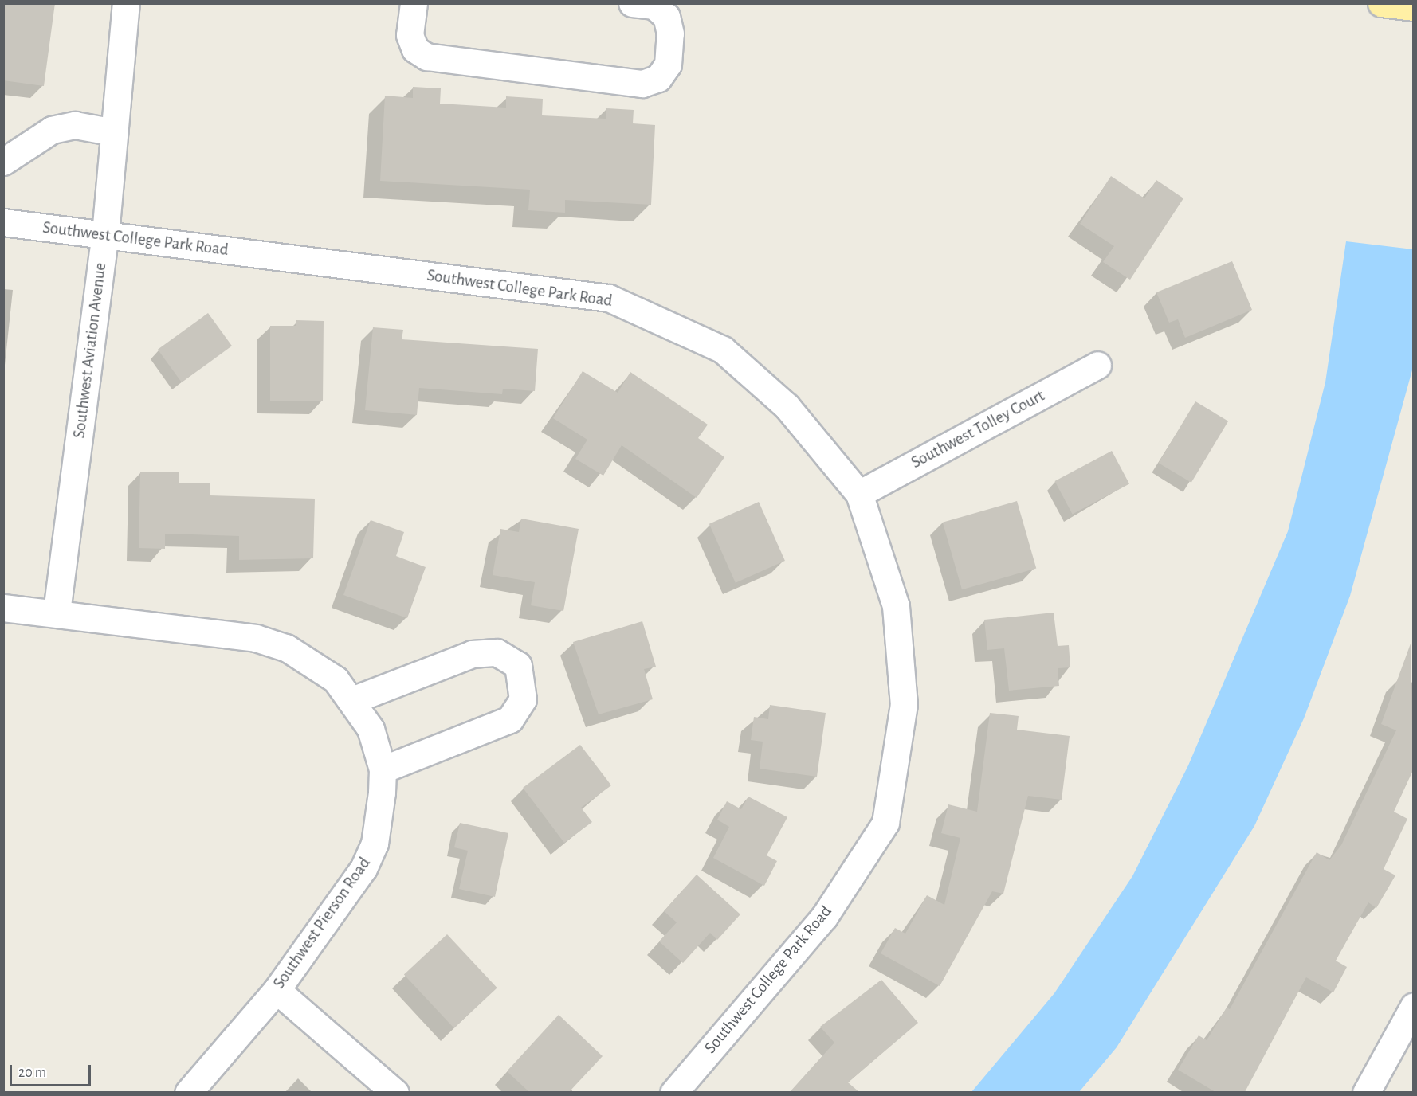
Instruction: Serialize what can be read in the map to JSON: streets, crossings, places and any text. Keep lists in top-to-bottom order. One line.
{"streets":{"street":["Southwest College Park Road","Southwest Aviation Avenue","Southwest Tolley Court","Southwest Pierson Road"]},"crossings":[["Southwest College Park Road","Southwest Aviation Avenue"],["Southwest College Park Road","Southwest Tolley Court"],["Southwest Aviation Avenue","Southwest Pierson Road"]],"scale_bar":"20 m"}
